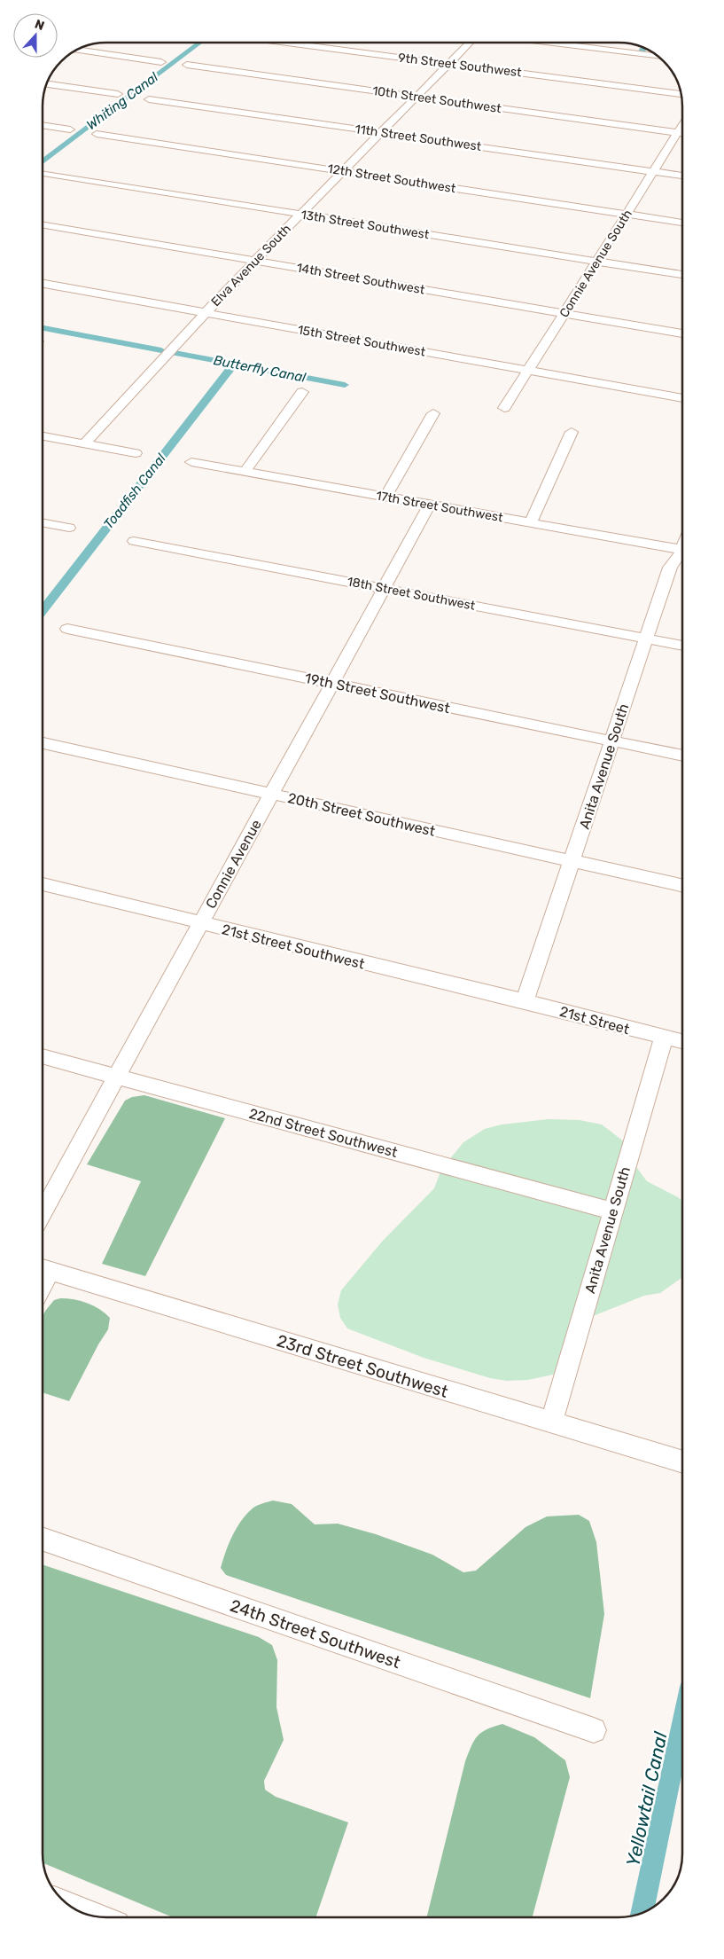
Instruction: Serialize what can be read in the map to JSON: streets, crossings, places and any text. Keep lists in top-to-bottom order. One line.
{"streets":{"street":["9th Street Southwest","10th Street Southwest","11th Street Southwest","12th Street Southwest","13th Street Southwest","Connie Avenue South","Elva Avenue South","14th Street Southwest","15th Street Southwest","17th Street Southwest","18th Street Southwest","19th Street Southwest","Anita Avenue South","20th Street Southwest","Connie Avenue","21st Street Southwest","21st Street","22nd Street Southwest","23rd Street Southwest","24th Street Southwest"]},"crossings":[["9th Street Southwest","Elva Avenue South"],["10th Street Southwest","Connie Avenue South"],["10th Street Southwest","Elva Avenue South"],["11th Street Southwest","Connie Avenue South"],["11th Street Southwest","Elva Avenue South"],["12th Street Southwest","Connie Avenue South"],["12th Street Southwest","Elva Avenue South"],["13th Street Southwest","Connie Avenue South"],["13th Street Southwest","Elva Avenue South"],["Connie Avenue South","14th Street Southwest"],["Connie Avenue South","15th Street Southwest"],["Elva Avenue South","14th Street Southwest"],["Elva Avenue South","15th Street Southwest"],["17th Street Southwest","Connie Avenue"],["18th Street Southwest","Anita Avenue South"],["18th Street Southwest","Connie Avenue"],["19th Street Southwest","Anita Avenue South"],["19th Street Southwest","Connie Avenue"],["Anita Avenue South","20th Street Southwest"],["Anita Avenue South","21st Street Southwest"],["Anita Avenue South","21st Street"],["Anita Avenue South","22nd Street Southwest"],["Anita Avenue South","23rd Street Southwest"],["20th Street Southwest","Connie Avenue"],["Connie Avenue","21st Street Southwest"],["Connie Avenue","22nd Street Southwest"],["21st Street Southwest","21st Street"]],"water":["Whiting Canal","Butterfly Canal","Toadfish Canal","Yellowtail Canal"],"north":"top"}
